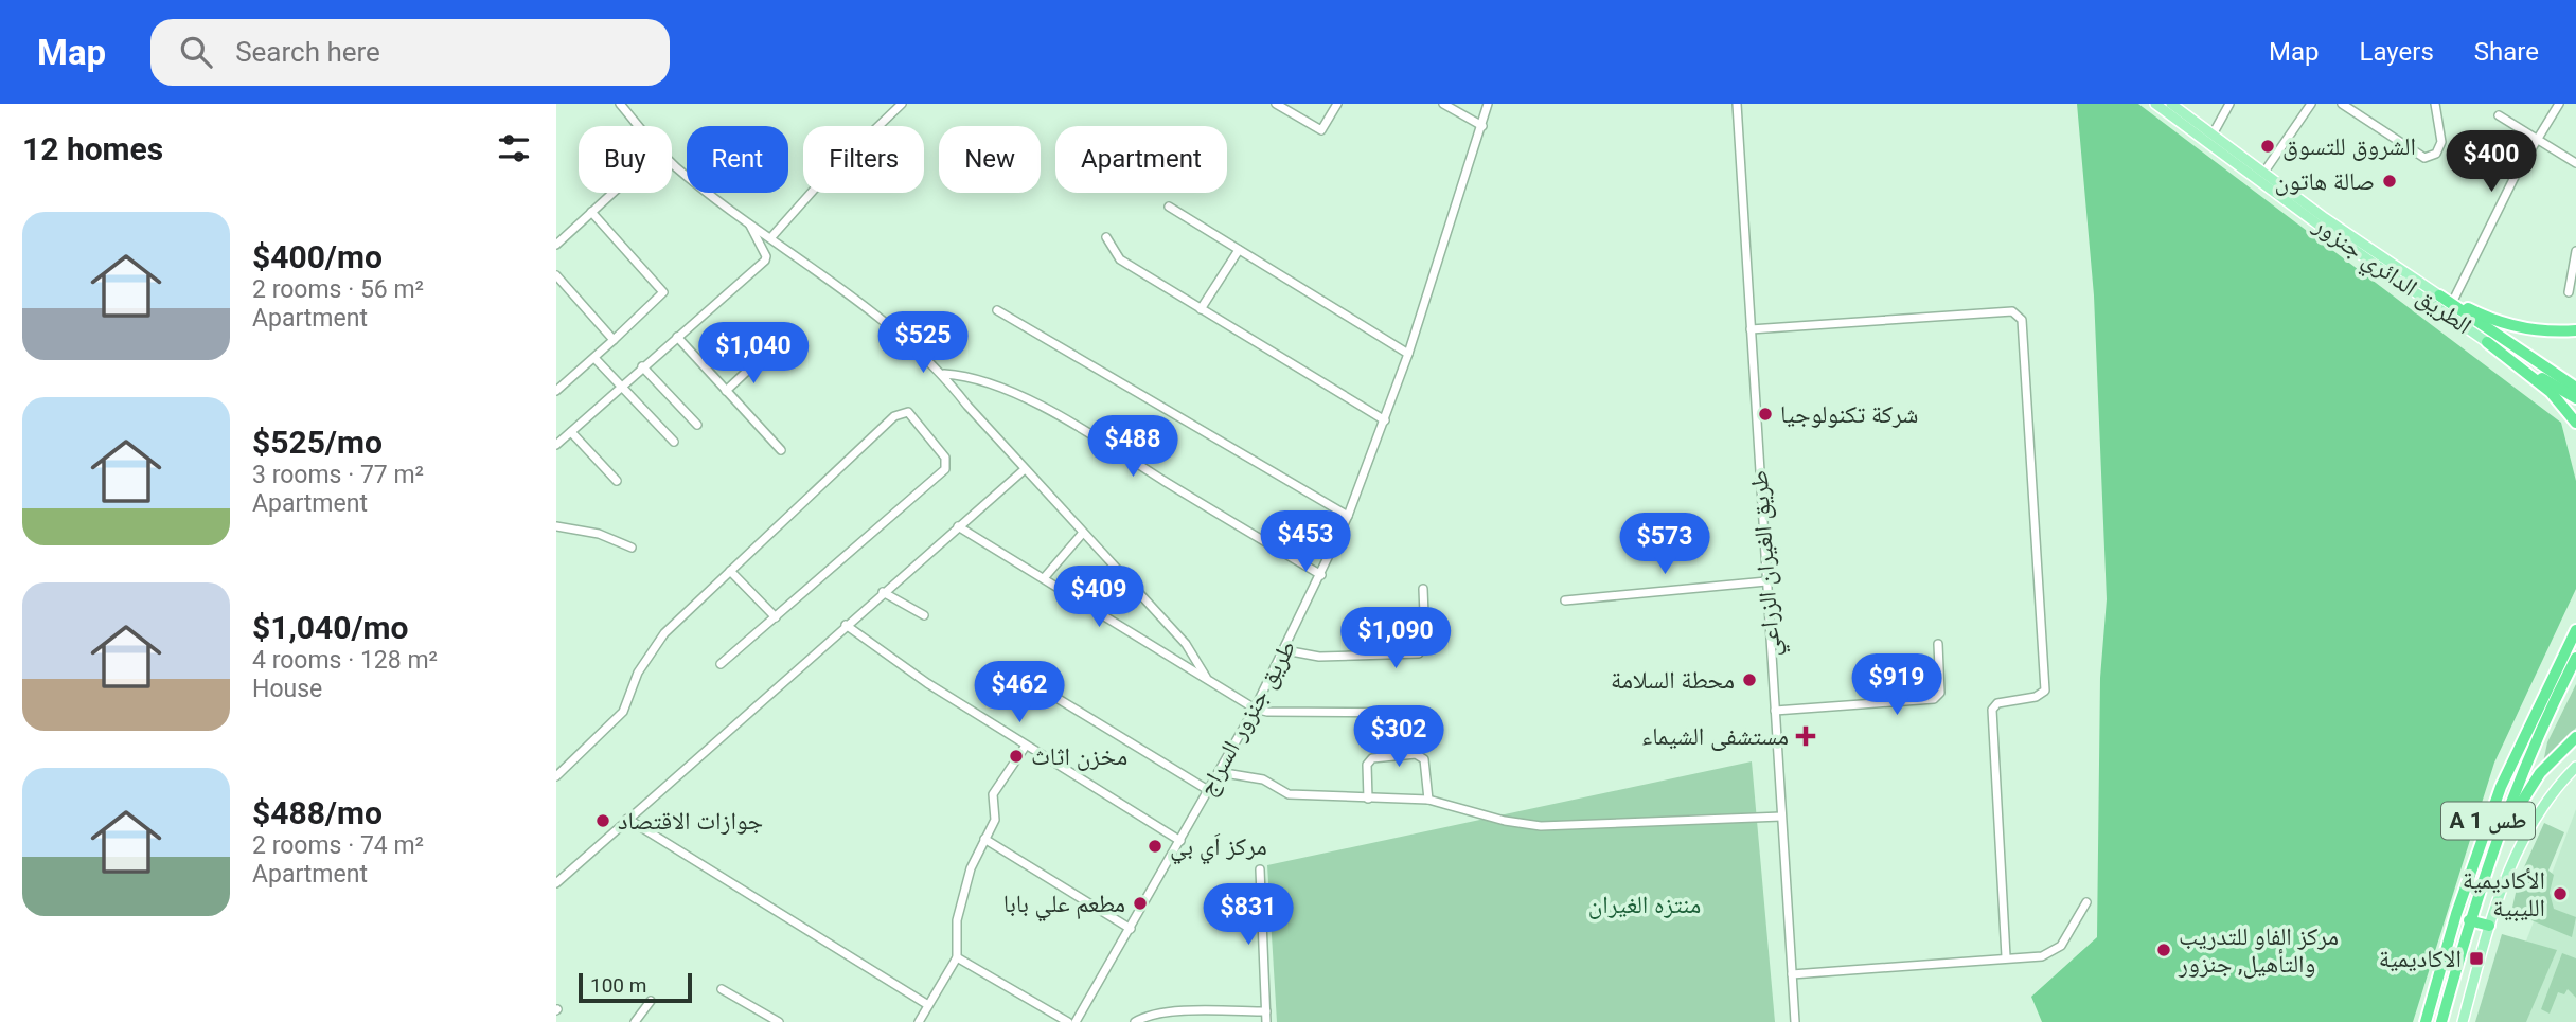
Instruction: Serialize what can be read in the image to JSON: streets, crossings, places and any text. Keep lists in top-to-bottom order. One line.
{"streets":{"highway":["A 1 طس"],"main road":["الطريق الدائري جنزور"],"street":["طريق الغيران الزراعي","طريق جنزور السراج"]},"parks":["منتزه الغيران"],"places":{"other":["الشروق للتسوق","صالة هاتون","شركة تكنولوجيا","محطة السلامة","مخزن اثاث","جوازات الاقتصاد","مركز اَي بي","الأكاديمية الليبية","مطعم علي بابا","مركز الفاو للتدريب والتأهيل, جنزور"],"health":["مستشفى الشيماء"],"transit":["الاكاديمية"]},"scale_bar":"100 m","page":{"header":"Map","search":"Search here","nav":["Map","Layers","Share"],"heading":"12 homes","chip":["Buy","Rent","Filters","New","Apartment"],"price":["$400","$525","$1,040","$488","$453","$573","$409","$1,090","$919","$462","$302","$831"],"list":[{"name":"$400/mo","note":"2 rooms · 56 m² · Apartment"},{"name":"$525/mo","note":"3 rooms · 77 m² · Apartment"},{"name":"$1,040/mo","note":"4 rooms · 128 m² · House"},{"name":"$488/mo","note":"2 rooms · 74 m² · Apartment"}],"scale":"100 m"}}
